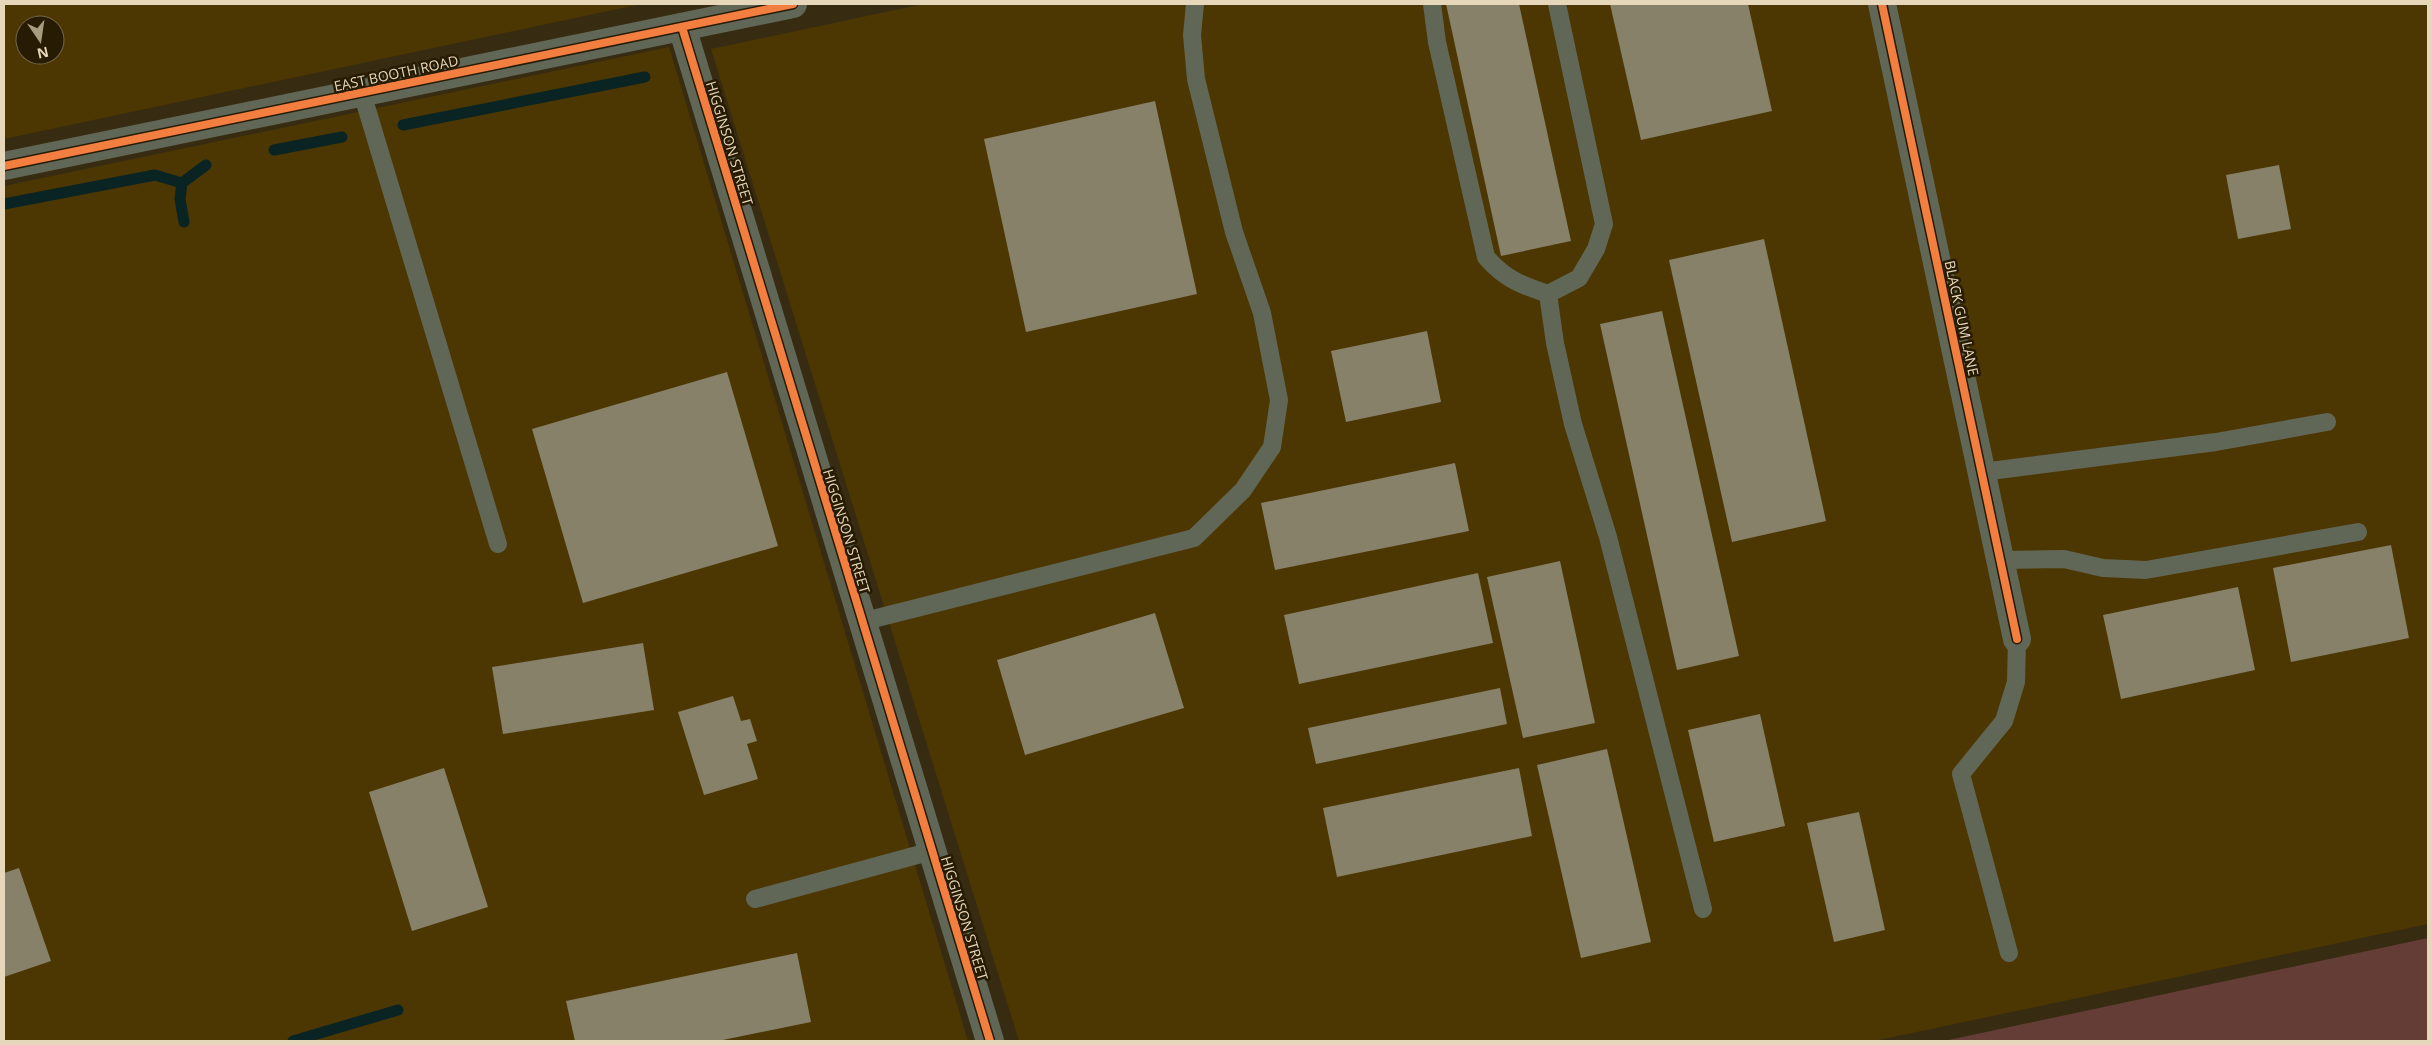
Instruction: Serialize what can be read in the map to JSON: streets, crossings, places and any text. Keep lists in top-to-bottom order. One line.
{"streets":{"street":["EAST BOOTH ROAD","HIGGINSON STREET","BLACK GUM LANE"]},"crossings":[["EAST BOOTH ROAD","HIGGINSON STREET"]],"north":"bottom"}
